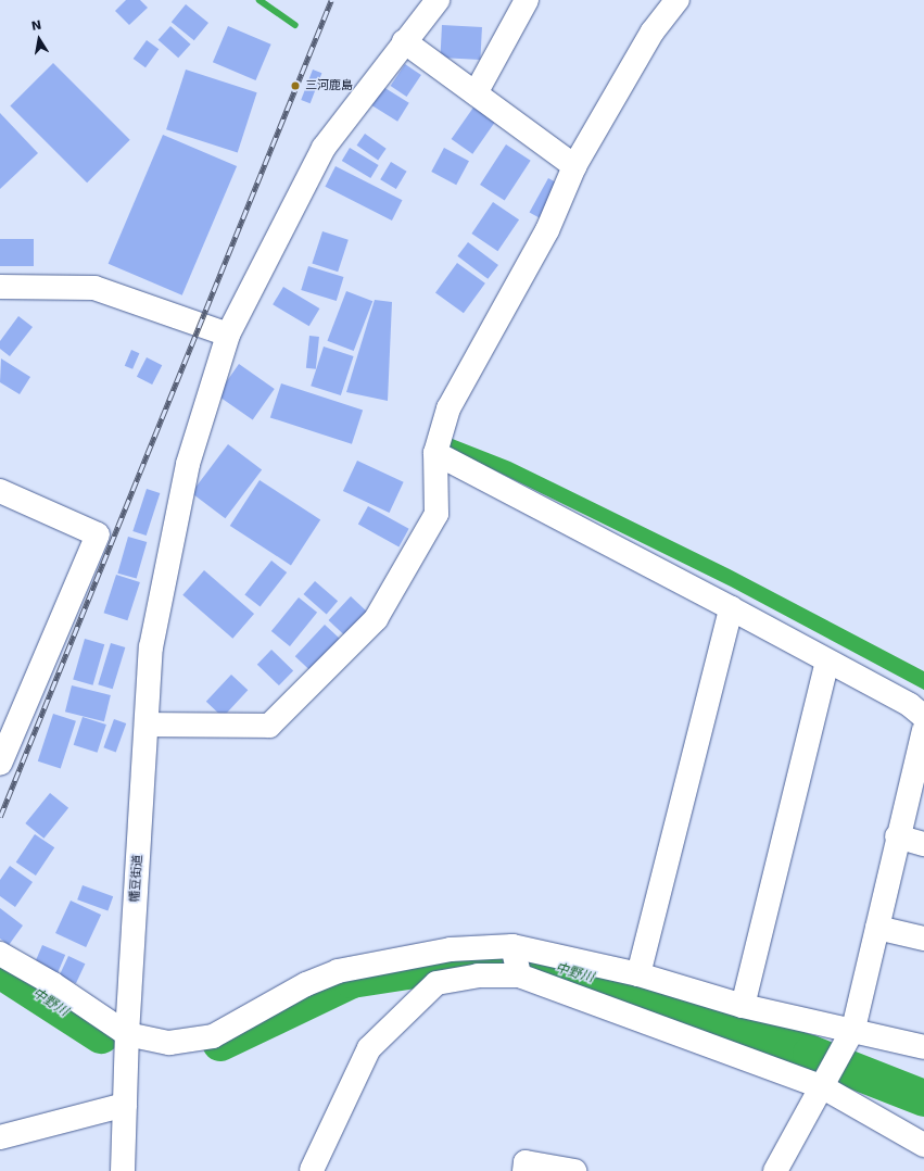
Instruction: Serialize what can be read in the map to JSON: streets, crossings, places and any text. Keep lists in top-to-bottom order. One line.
{"streets":{"street":["幡豆街道"]},"water":["中野川"],"places":["三河鹿島"],"north":"top"}
